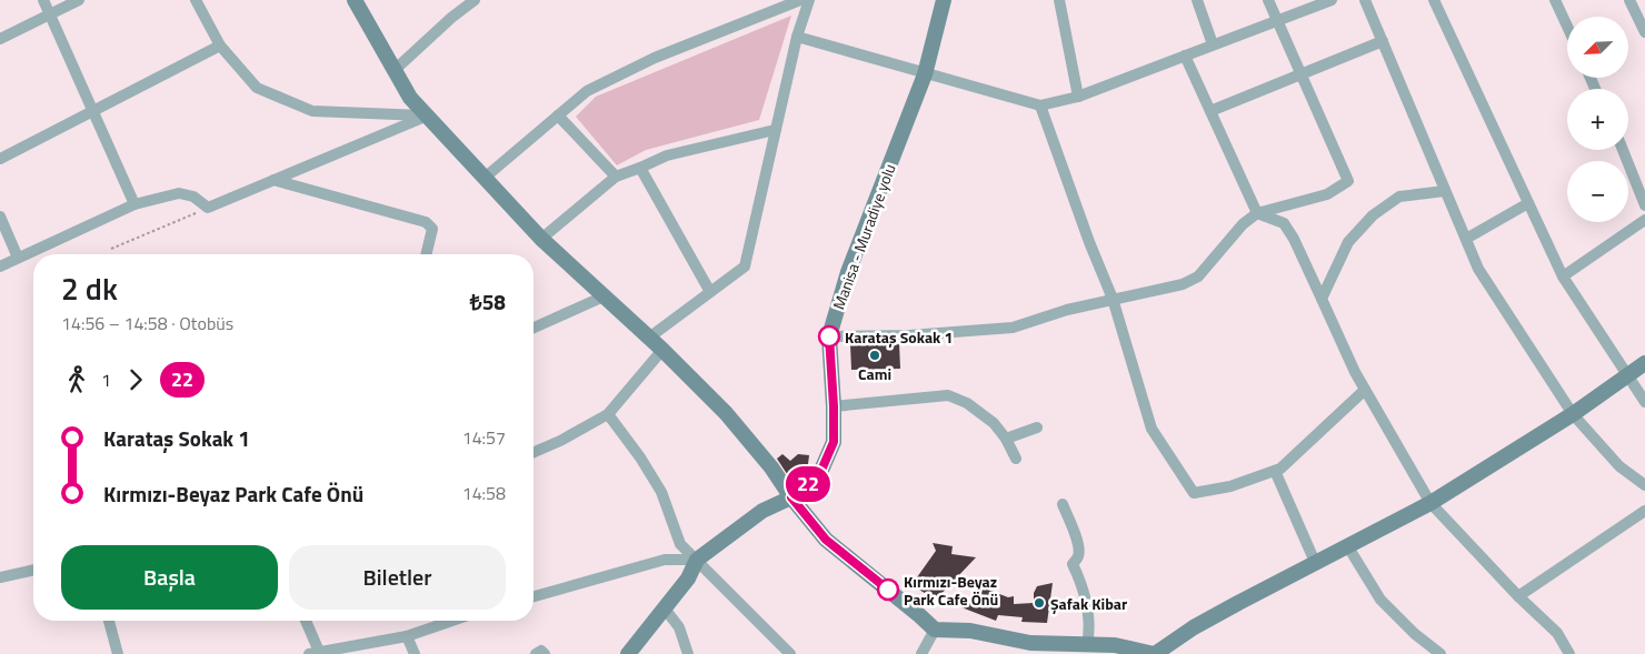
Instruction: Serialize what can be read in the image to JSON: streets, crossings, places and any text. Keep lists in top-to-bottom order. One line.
{"streets":{"street":["Manisa - Muradiye yolu"]},"places":["Karataş Sokak 1","Cami","Kırmızı-Beyaz Park Cafe Önü","Şafak Kibar"],"lines":["bus line 22"],"north":"bottom left","page":{"on_map":"22","map_buttons":["+","−"],"heading":["2 dk","14:56 – 14:58 · Otobüs","₺58"],"legs":["1","22"],"list":[{"name":"Karataş Sokak 1","value":"14:57"},{"name":"Kırmızı-Beyaz Park Cafe Önü","value":"14:58"}],"buttons":["Başla","Biletler"]}}
